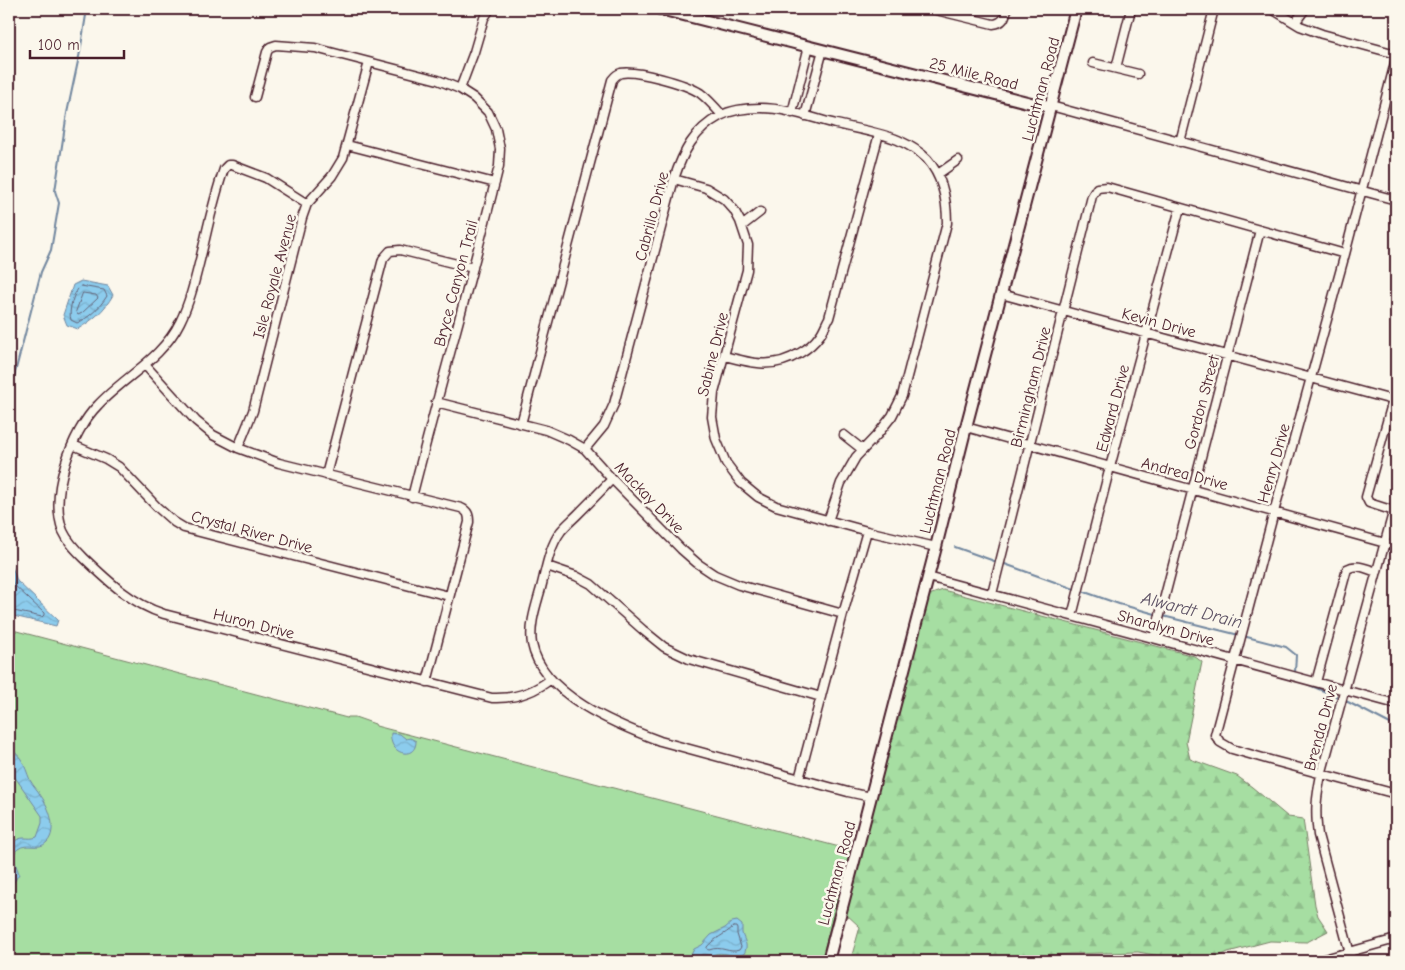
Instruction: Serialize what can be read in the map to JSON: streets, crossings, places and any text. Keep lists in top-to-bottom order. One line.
{"streets":{"street":["25 Mile Road","Luchtman Road","Cabrillo Drive","Isle Royale Avenue","Bryce Canyon Trail","Kevin Drive","Sabine Drive","Birmingham Drive","Gordon Street","Edward Drive","Henry Drive","Andrea Drive","Mackay Drive","Crystal River Drive","Huron Drive","Sharalyn Drive","Brenda Drive"]},"crossings":[["25 Mile Road","Luchtman Road"],["25 Mile Road","Henry Drive"],["Luchtman Road","Kevin Drive"],["Luchtman Road","Sabine Drive"],["Luchtman Road","Andrea Drive"],["Luchtman Road","Sharalyn Drive"],["Cabrillo Drive","Sabine Drive"],["Cabrillo Drive","Mackay Drive"],["Isle Royale Avenue","Bryce Canyon Trail"],["Isle Royale Avenue","Huron Drive"],["Bryce Canyon Trail","Mackay Drive"],["Kevin Drive","Birmingham Drive"],["Kevin Drive","Gordon Street"],["Kevin Drive","Edward Drive"],["Kevin Drive","Henry Drive"],["Birmingham Drive","Edward Drive"],["Birmingham Drive","Andrea Drive"],["Birmingham Drive","Sharalyn Drive"],["Gordon Street","Andrea Drive"],["Gordon Street","Sharalyn Drive"],["Edward Drive","Andrea Drive"],["Edward Drive","Sharalyn Drive"],["Henry Drive","Andrea Drive"],["Henry Drive","Sharalyn Drive"],["Henry Drive","Brenda Drive"],["Andrea Drive","Brenda Drive"],["Crystal River Drive","Huron Drive"],["Sharalyn Drive","Brenda Drive"]],"water":["Alwardt Drain"],"scale_bar":"100 m"}
